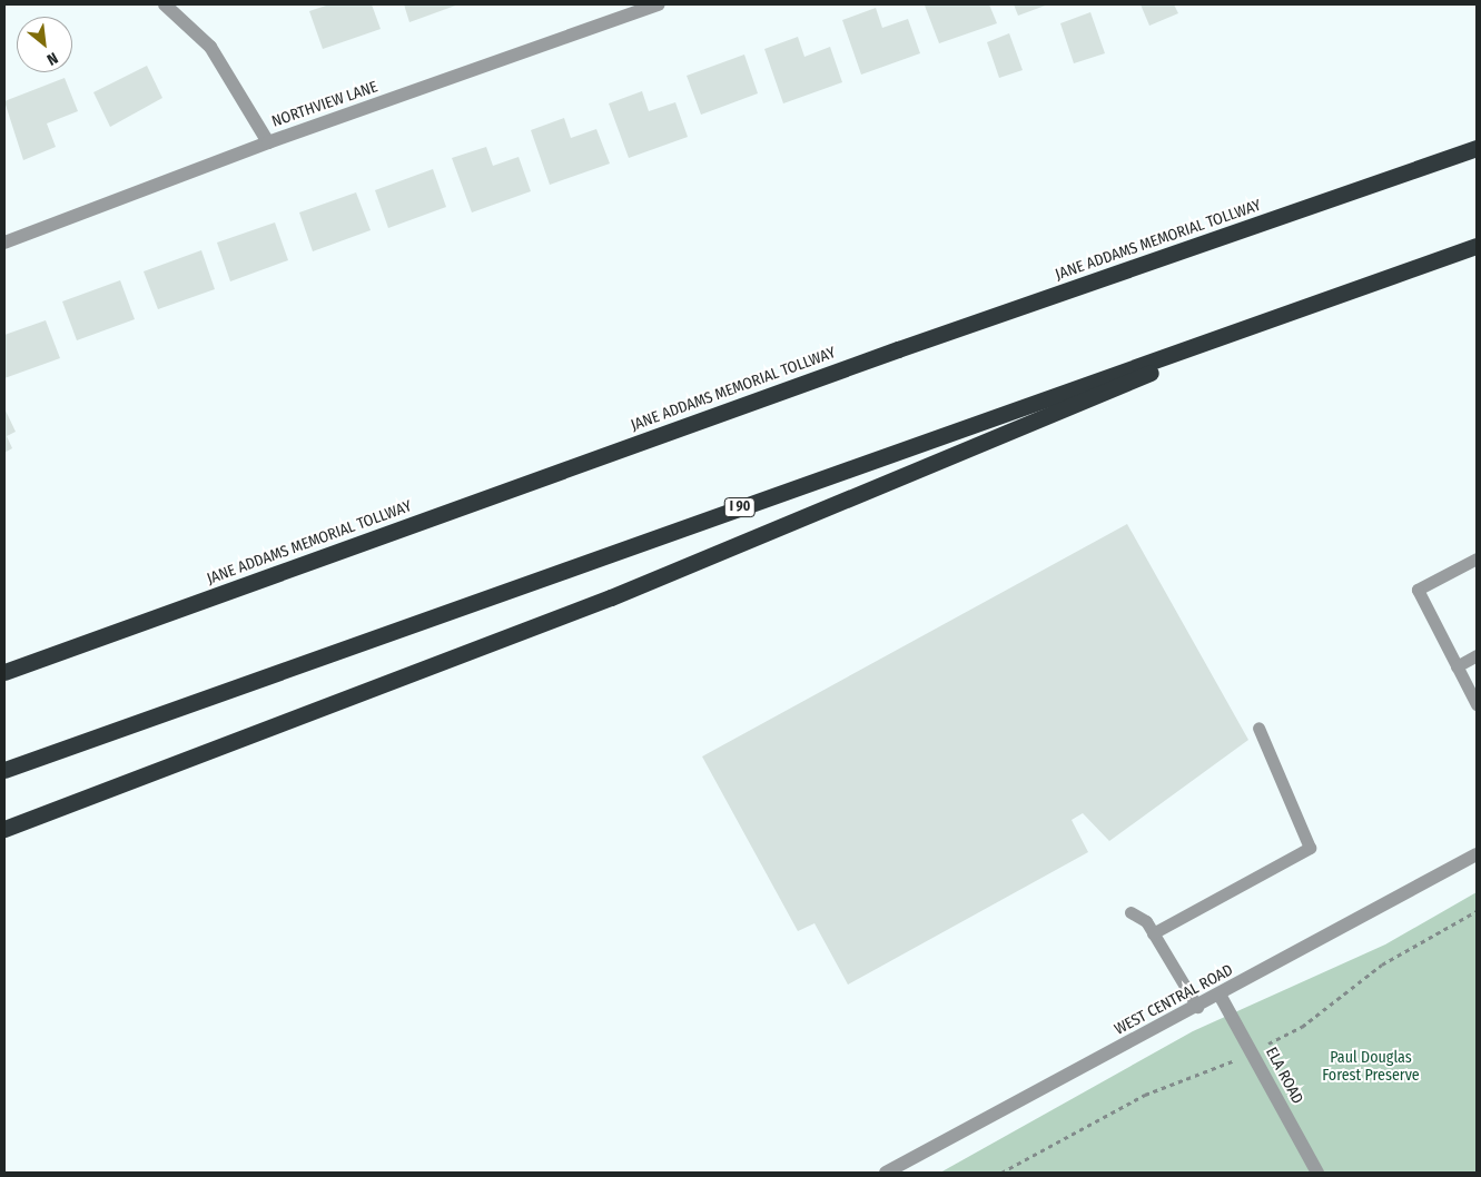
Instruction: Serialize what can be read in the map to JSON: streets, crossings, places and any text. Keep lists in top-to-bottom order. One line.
{"streets":{"highway":["JANE ADDAMS MEMORIAL TOLLWAY","I 90"],"street":["NORTHVIEW LANE","WEST CENTRAL ROAD","ELA ROAD"]},"crossings":[["WEST CENTRAL ROAD","ELA ROAD"]],"parks":["Paul Douglas Forest Preserve"],"north":"bottom right"}
